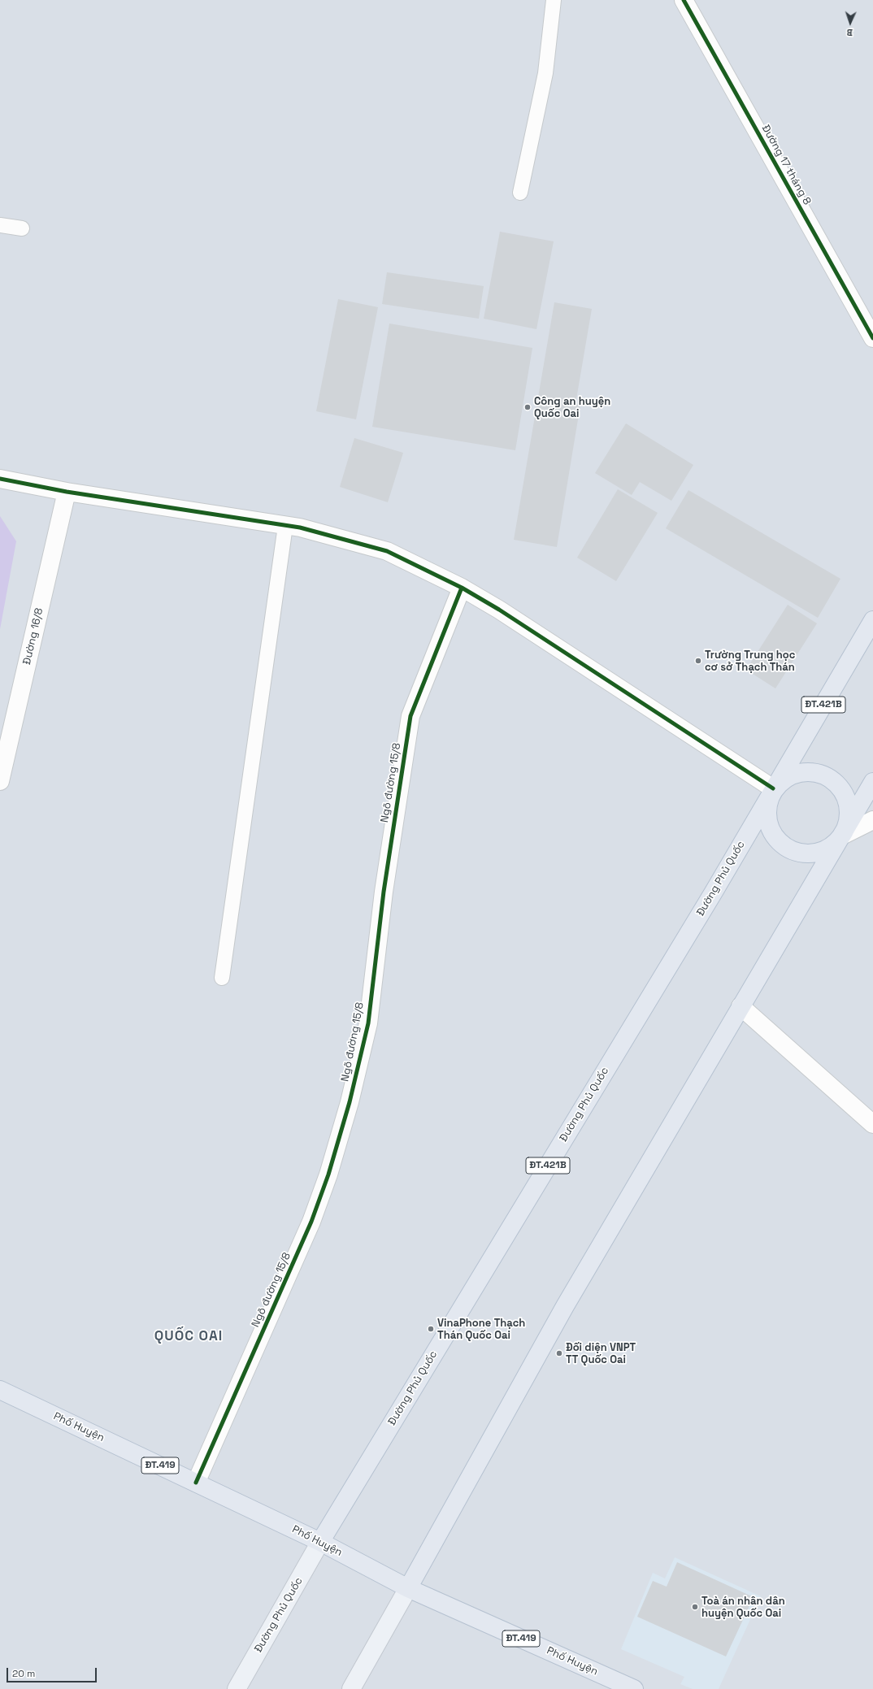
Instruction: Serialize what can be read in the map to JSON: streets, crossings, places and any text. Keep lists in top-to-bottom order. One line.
{"streets":{"main road":["ĐT.421B","Đường Phủ Quốc","Phố Huyện","ĐT.419"],"street":["Đường 17 tháng 8","Đường 16/8","Ngõ đường 15/8"]},"crossings":[["ĐT.421B","Đường Phủ Quốc"],["ĐT.421B","Phố Huyện"],["Ngõ đường 15/8","Phố Huyện"],["Đường Phủ Quốc","Phố Huyện"]],"districts":["QUỐC OAI"],"places":["Công an huyện Quốc Oai","Trường Trung học cơ sở Thạch Thán","VinaPhone Thạch Thán Quốc Oai","Đối diện VNPT TT Quốc Oai","Toà án nhân dân huyện Quốc Oai"],"scale_bar":"20 m","north":"bottom"}
